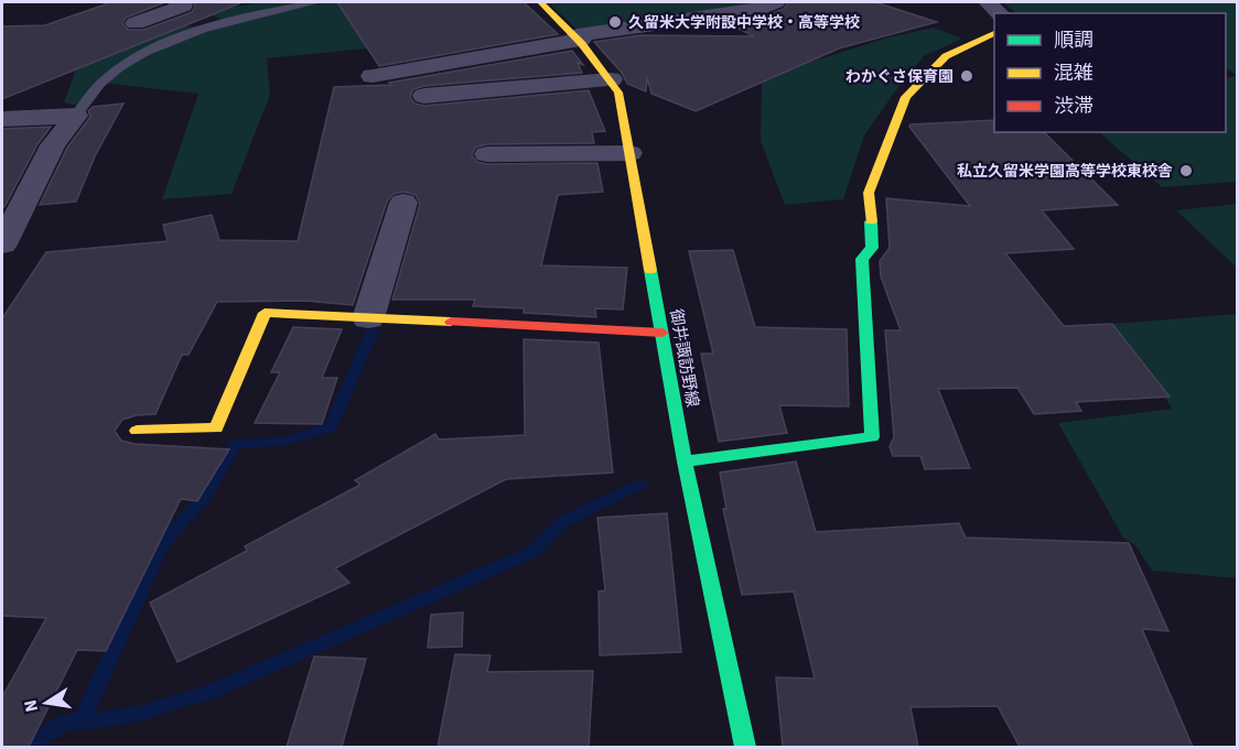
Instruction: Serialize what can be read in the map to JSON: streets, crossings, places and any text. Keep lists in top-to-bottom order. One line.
{"streets":{"street":["御井諏訪野線"]},"places":["久留米大学附設中学校・高等学校","わかぐさ保育園","私立久留米学園高等学校東校舎"],"legend":["順調","混雑","渋滞"],"north":"left"}
